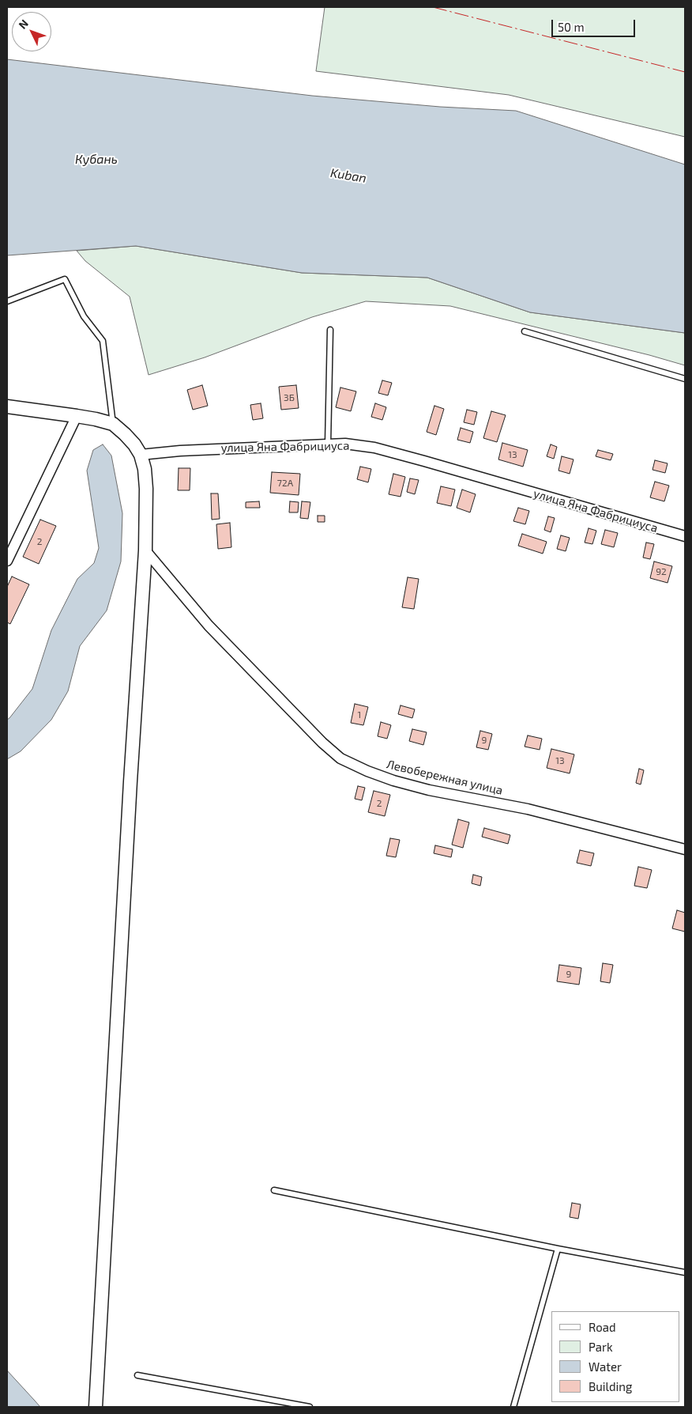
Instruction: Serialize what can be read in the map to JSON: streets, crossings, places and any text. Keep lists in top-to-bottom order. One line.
{"streets":{"street":["улица Яна Фабрициуса","Левобережная улица"]},"water":["Кубань","Kuban"],"house_numbers":["3Б","13","72А","2","92","1","9","13","2","9"],"legend":["Road","Park","Water","Building"],"scale_bar":"50 m","north":"top left"}
